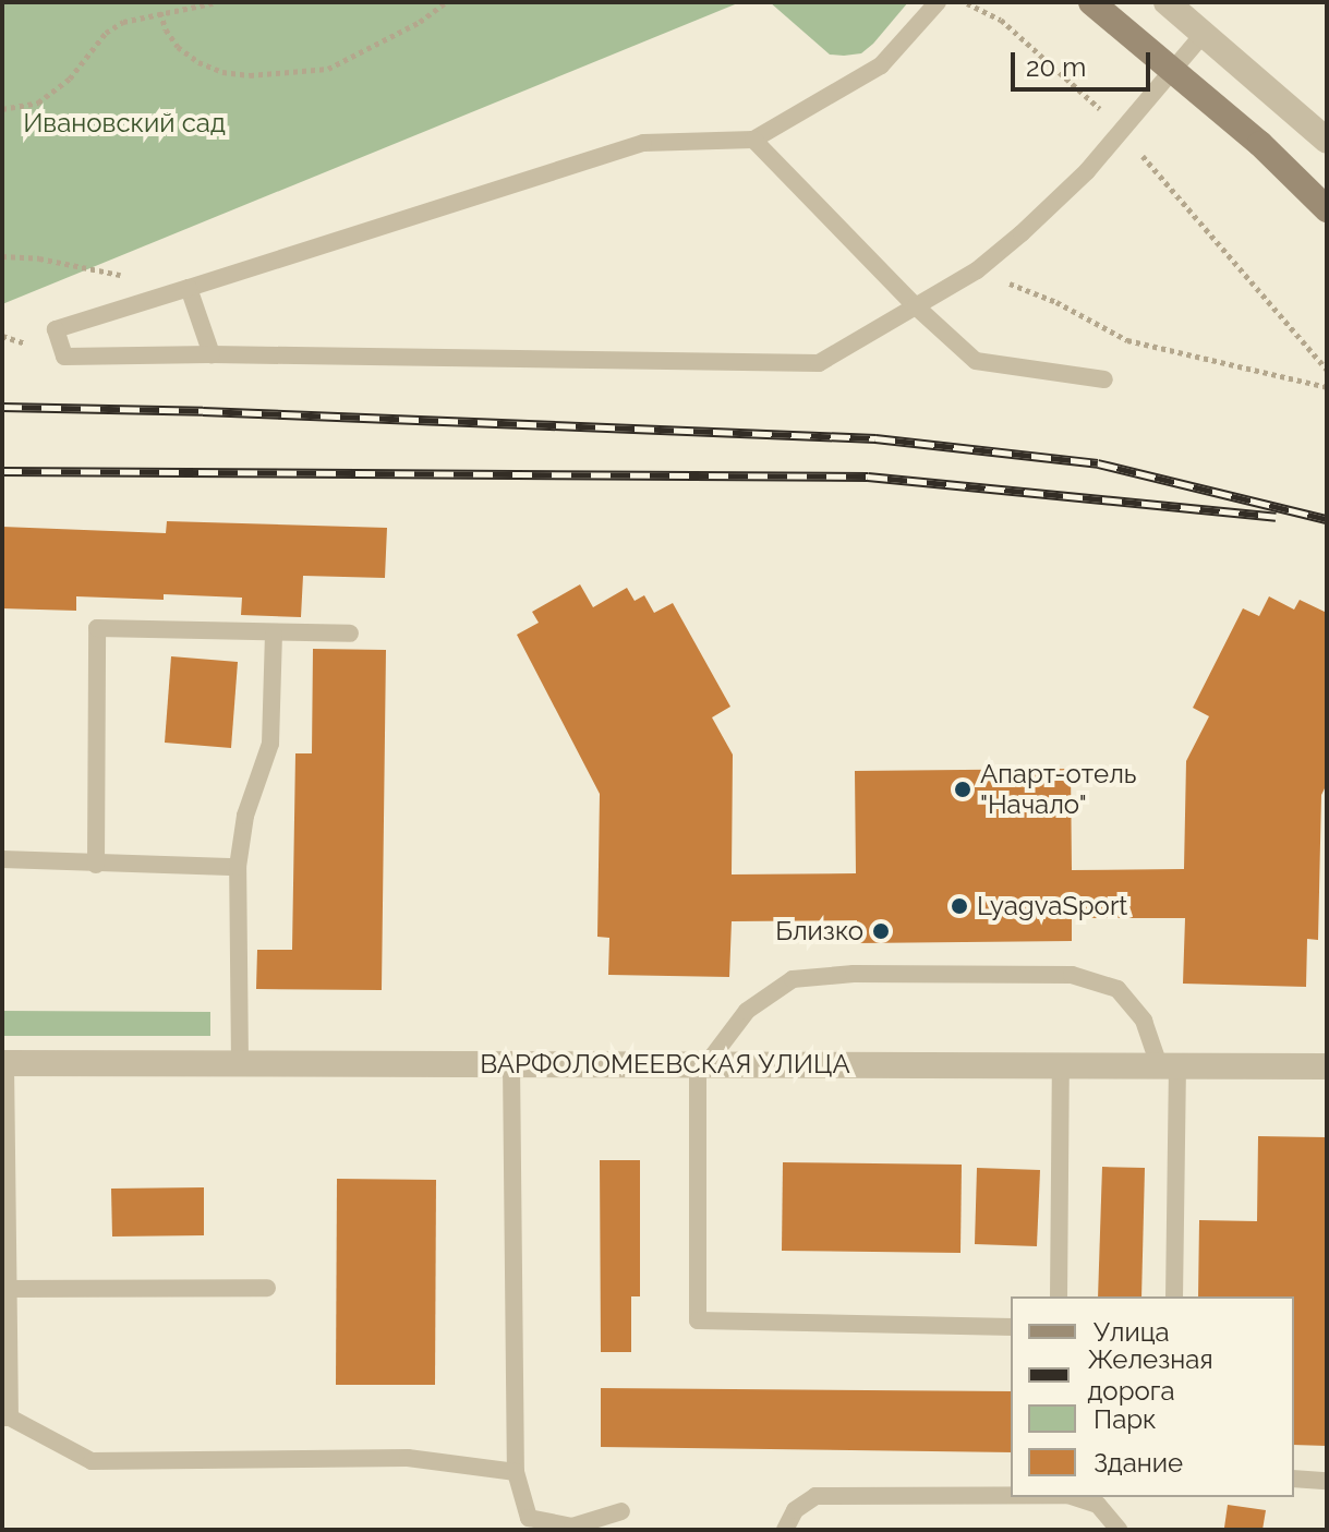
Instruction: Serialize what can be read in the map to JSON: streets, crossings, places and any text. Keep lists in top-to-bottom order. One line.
{"streets":{"street":["ВАРФОЛОМЕЕВСКАЯ УЛИЦА"]},"parks":["Ивановский сад"],"places":["Апарт-отель \"Начало\"","LyagvaSport","Близко"],"legend":["Улица","Железная дорога","Парк","Здание"],"scale_bar":"20 m"}
